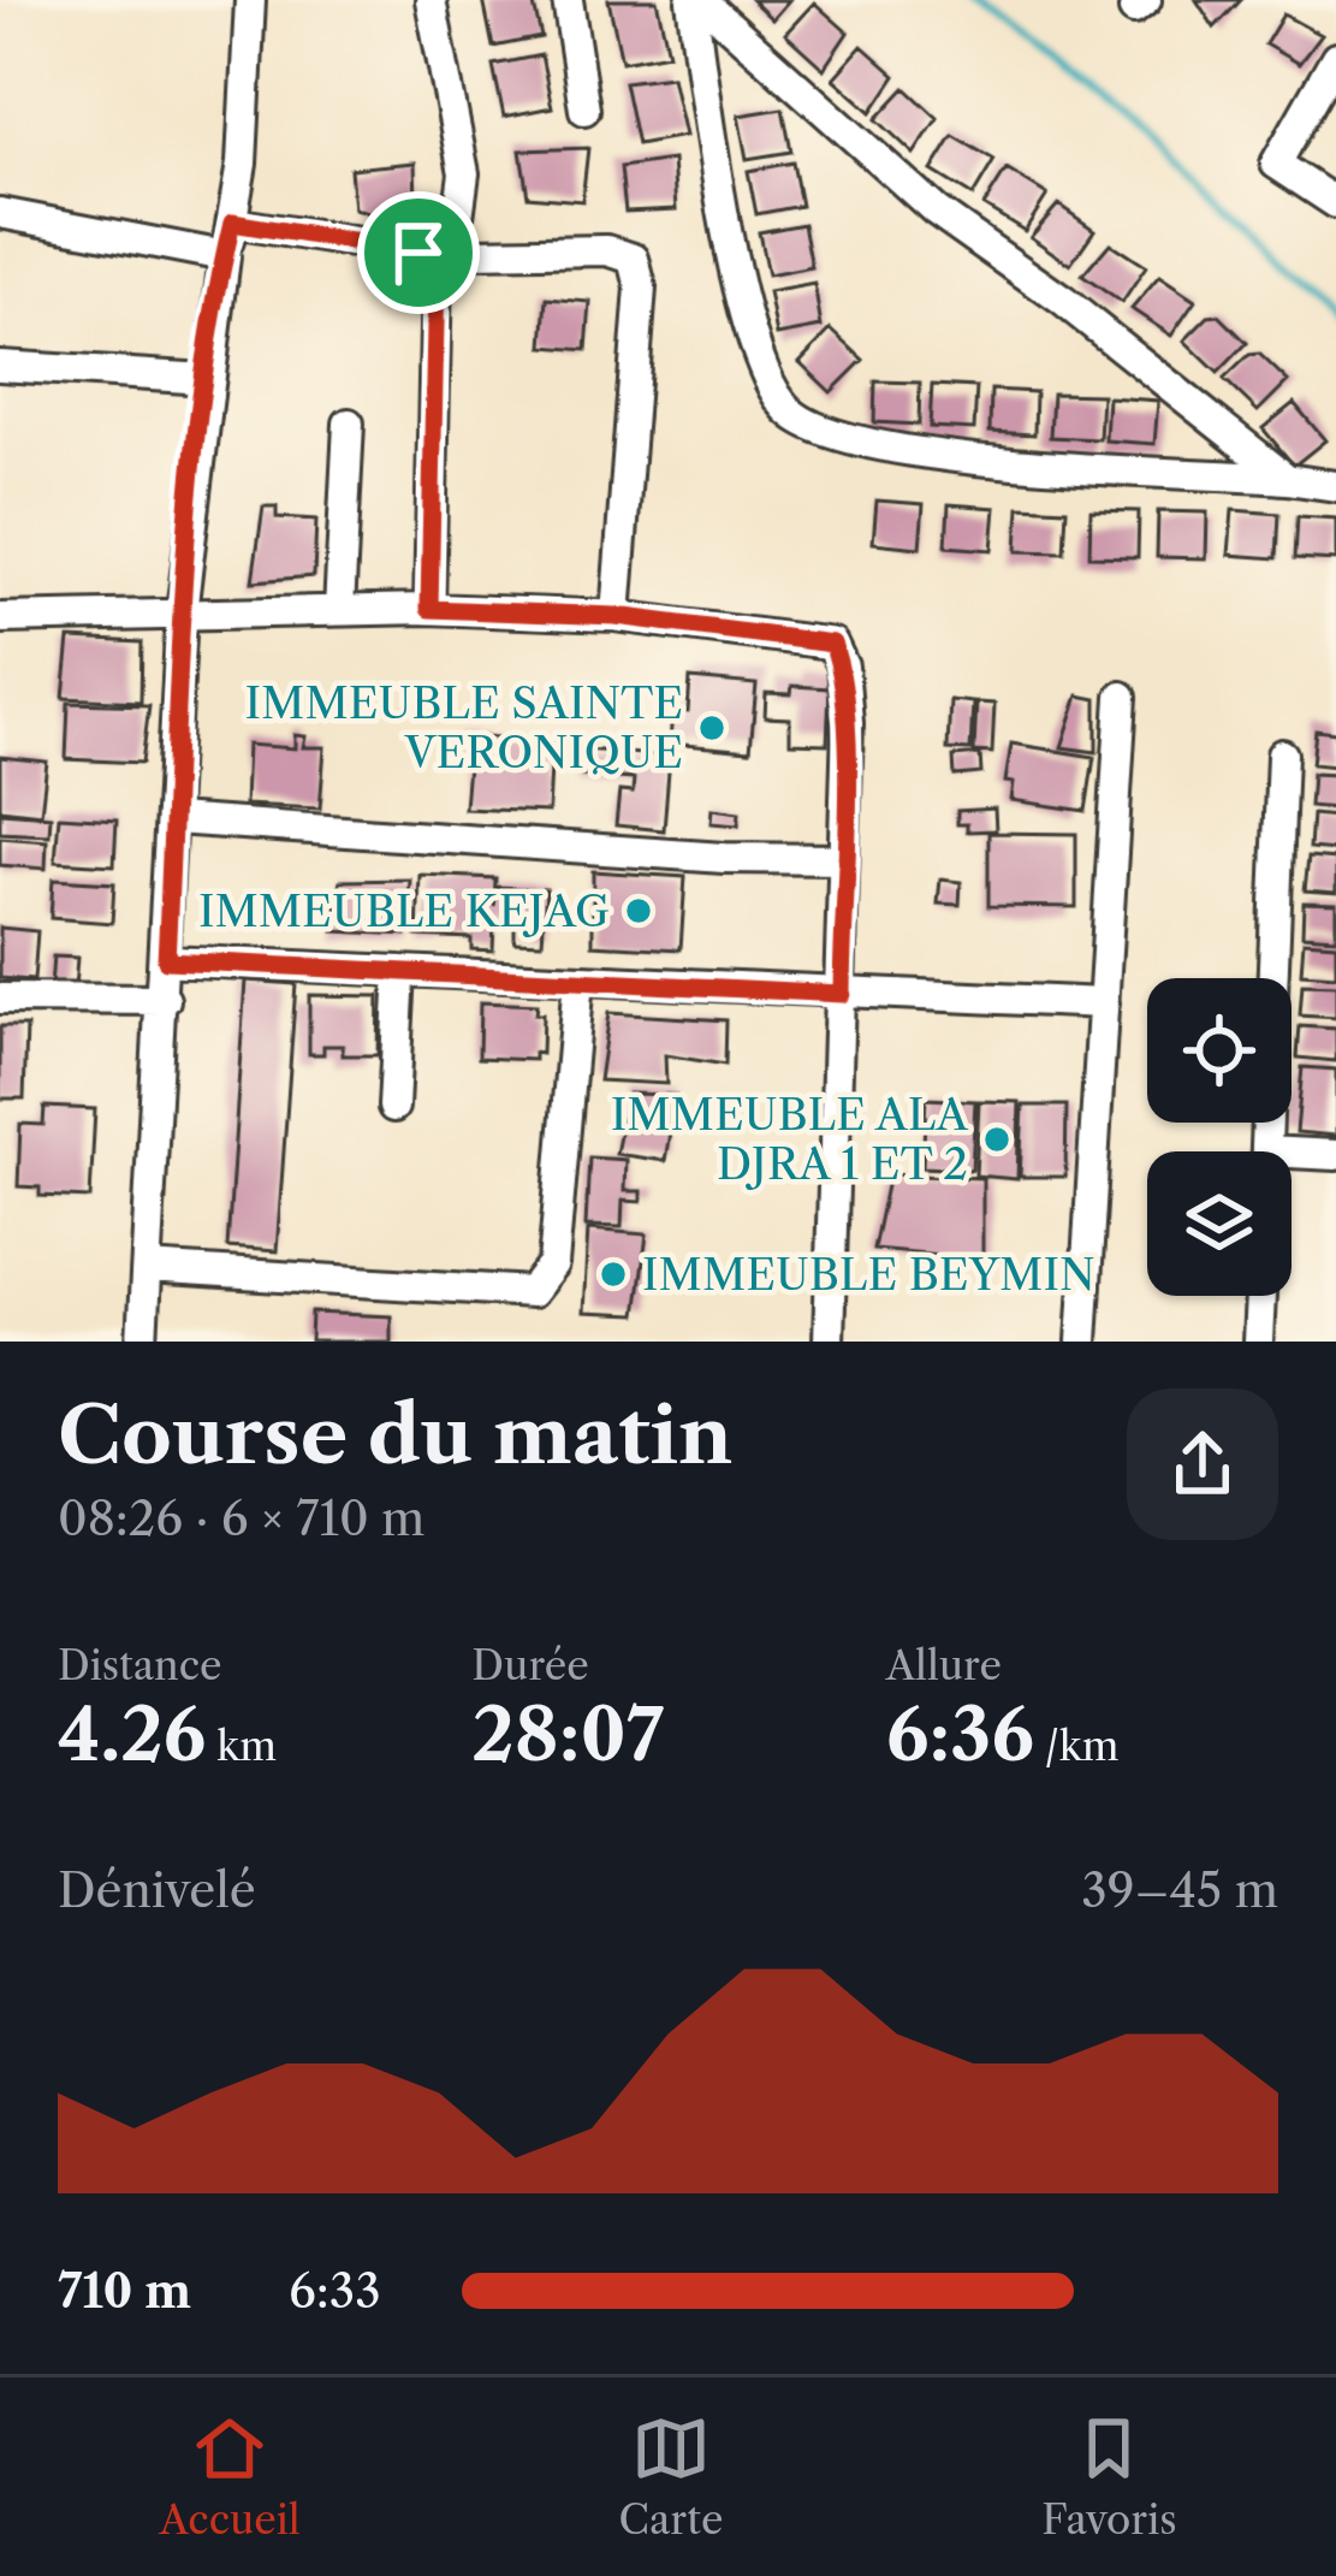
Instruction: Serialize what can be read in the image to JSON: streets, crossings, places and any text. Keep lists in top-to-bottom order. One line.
{"places":["IMMEUBLE SAINTE VERONIQUE","IMMEUBLE KEJAG","IMMEUBLE ALA DJRA 1 ET 2","IMMEUBLE BEYMIN"],"page":{"heading":["Course du matin","08:26 · 6 × 710 m"],"stats":[["Distance","4.26 km"],["Durée","28:07"],["Allure","6:36 /km"]],"chart":["Dénivelé","39–45 m"],"list":[{"name":"710 m","note":"6:33"}],"tabs":["Accueil","Carte","Favoris"]}}
